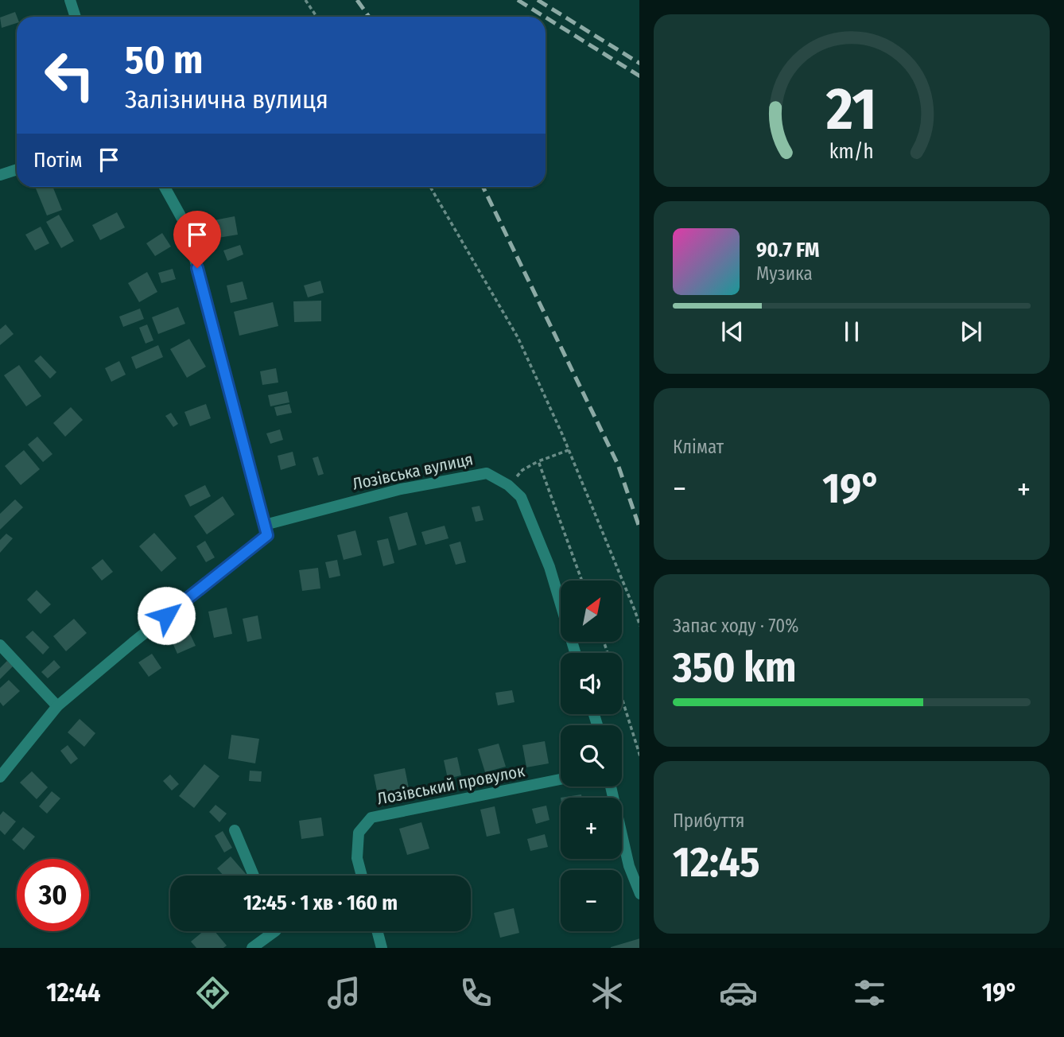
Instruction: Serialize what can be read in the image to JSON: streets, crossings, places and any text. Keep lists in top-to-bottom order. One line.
{"streets":{"street":["Лозівська вулиця","Лозівський провулок"]},"north":"top right","page":{"turn":["50 m","Залізнична вулиця"],"then":"Потім","song":["90.7 FM","Музика"],"tile":["Клімат",["Запас ходу · 70%","350 km"],["Прибуття","12:45"]],"heat":["−","19°","+"],"map_buttons":["+","−"],"limit":"30","trip":"12:45 · 1 хв · 160 m","tabs":["12:44","19°"],"gauge":["21","km/h"]}}
